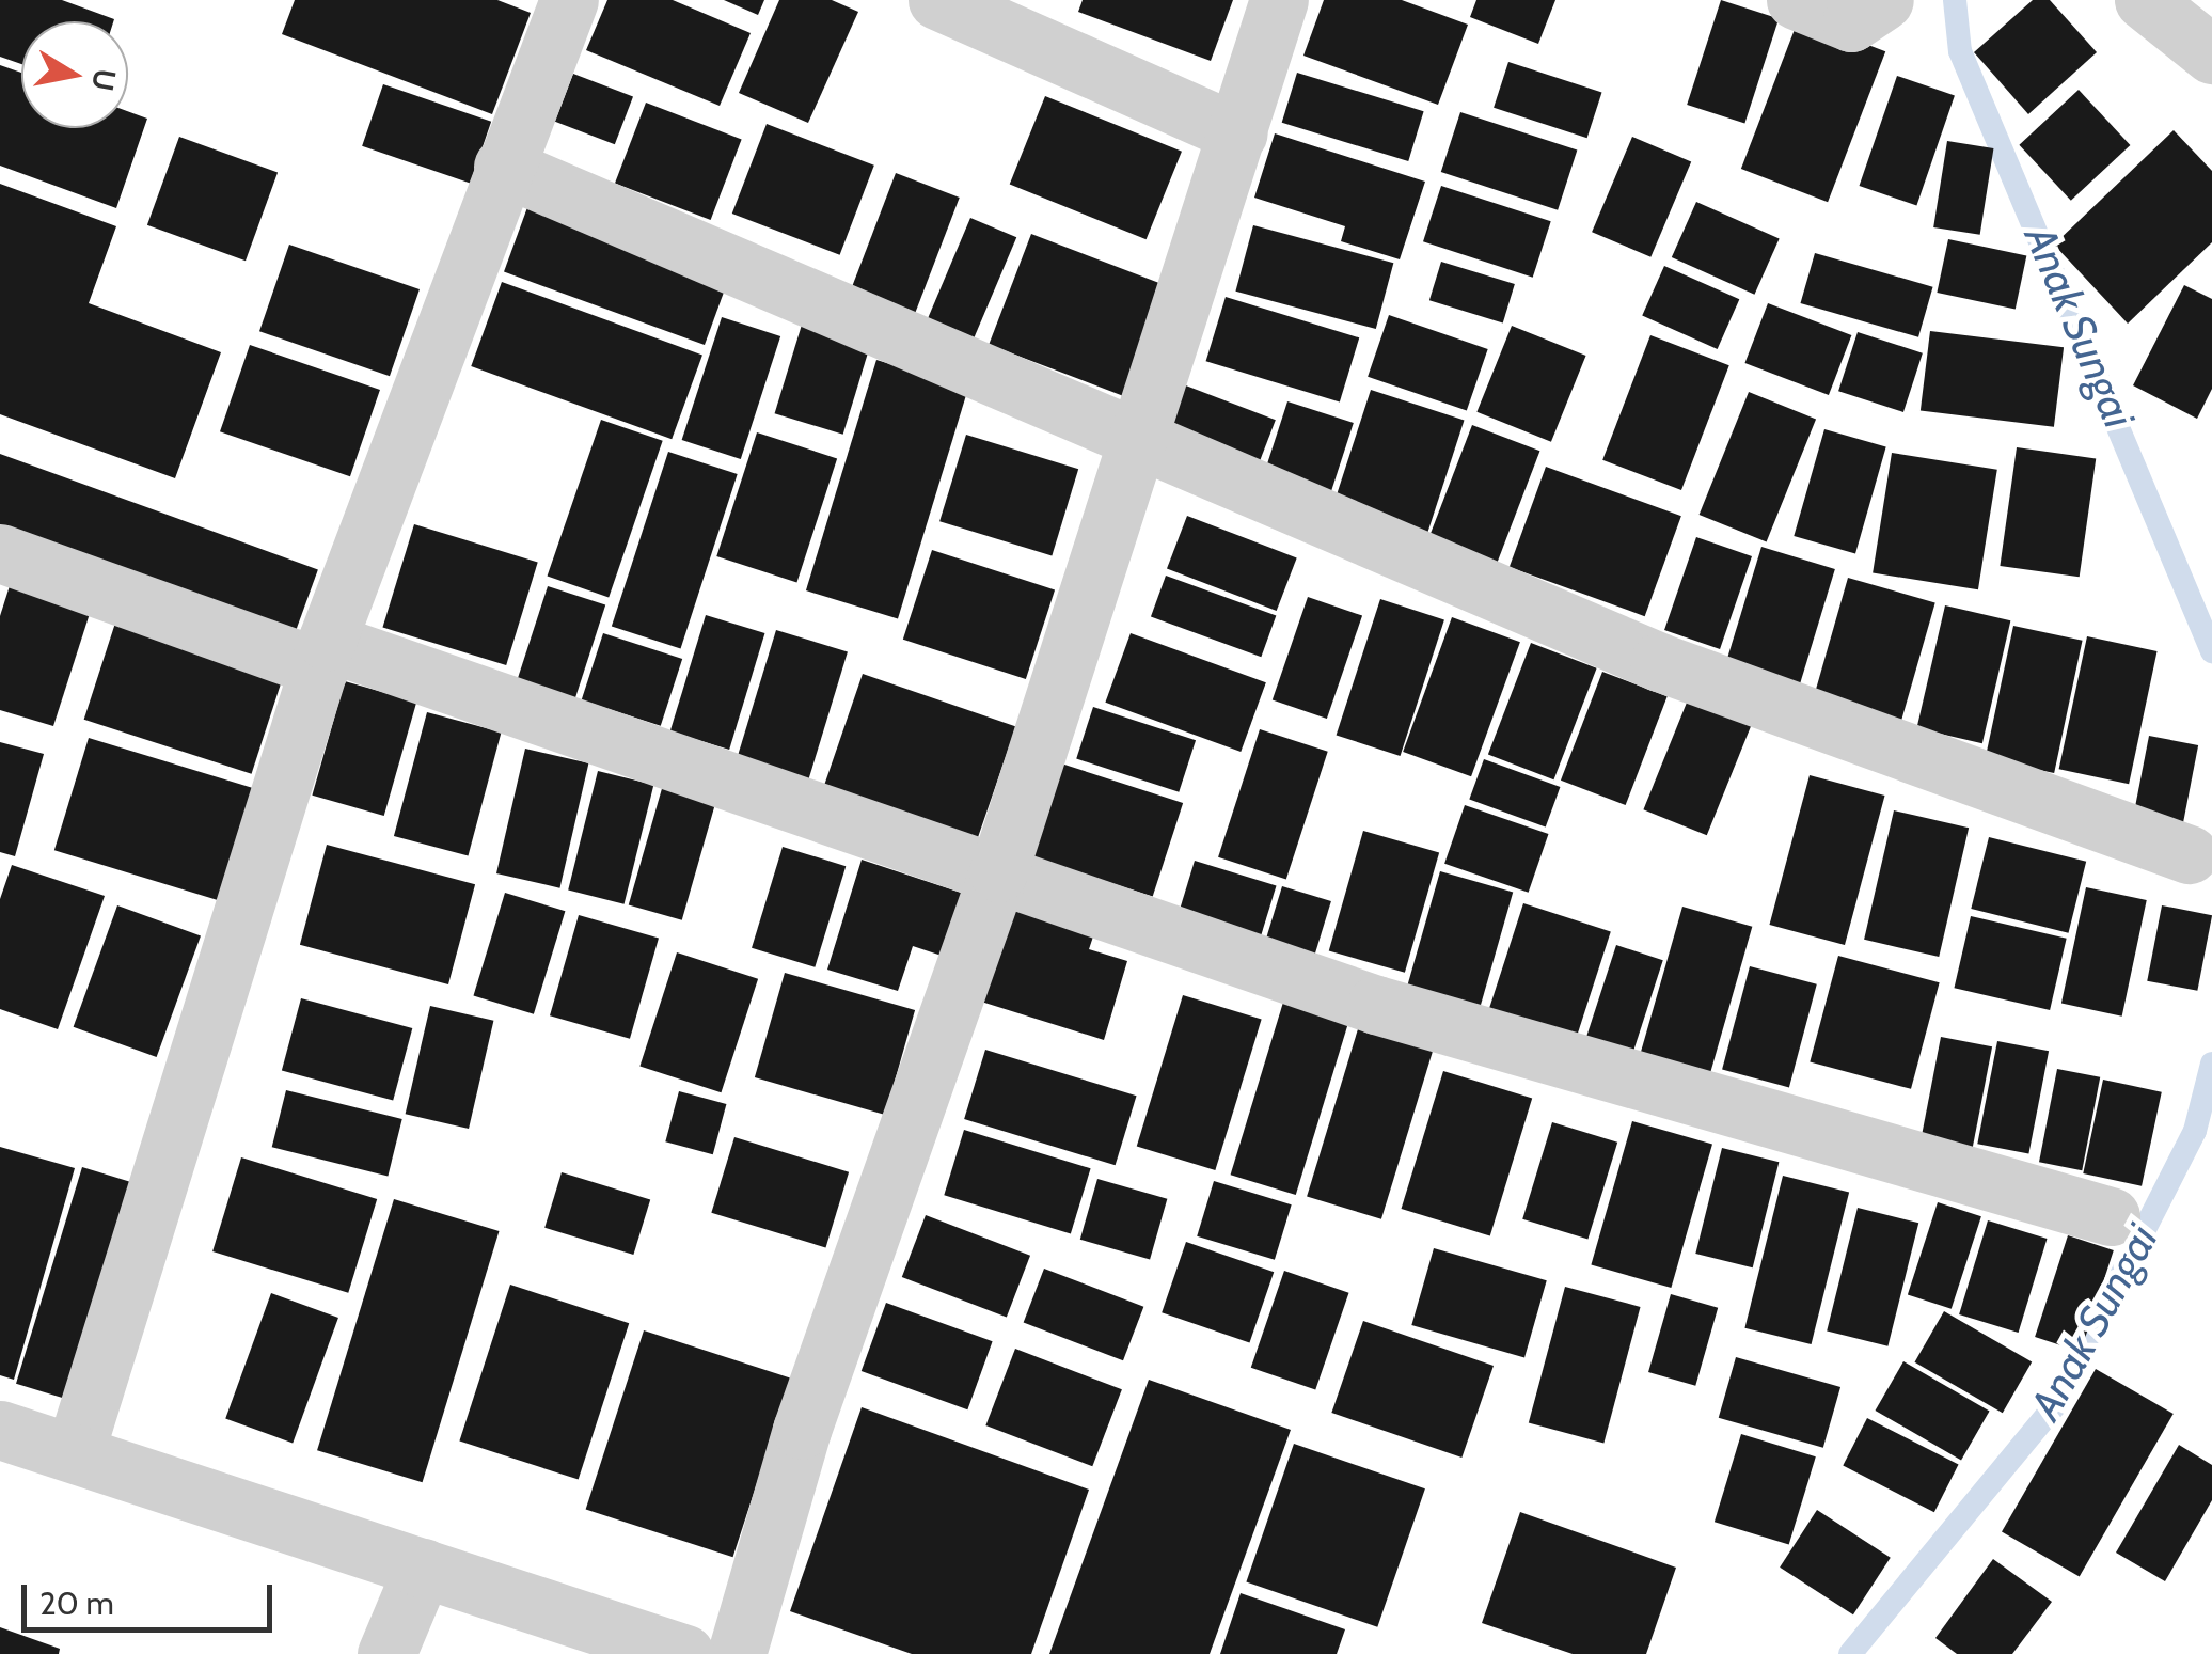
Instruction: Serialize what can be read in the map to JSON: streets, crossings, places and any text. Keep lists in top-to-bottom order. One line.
{"water":["Anak Sungai"],"scale_bar":"20 m","north":"right"}
